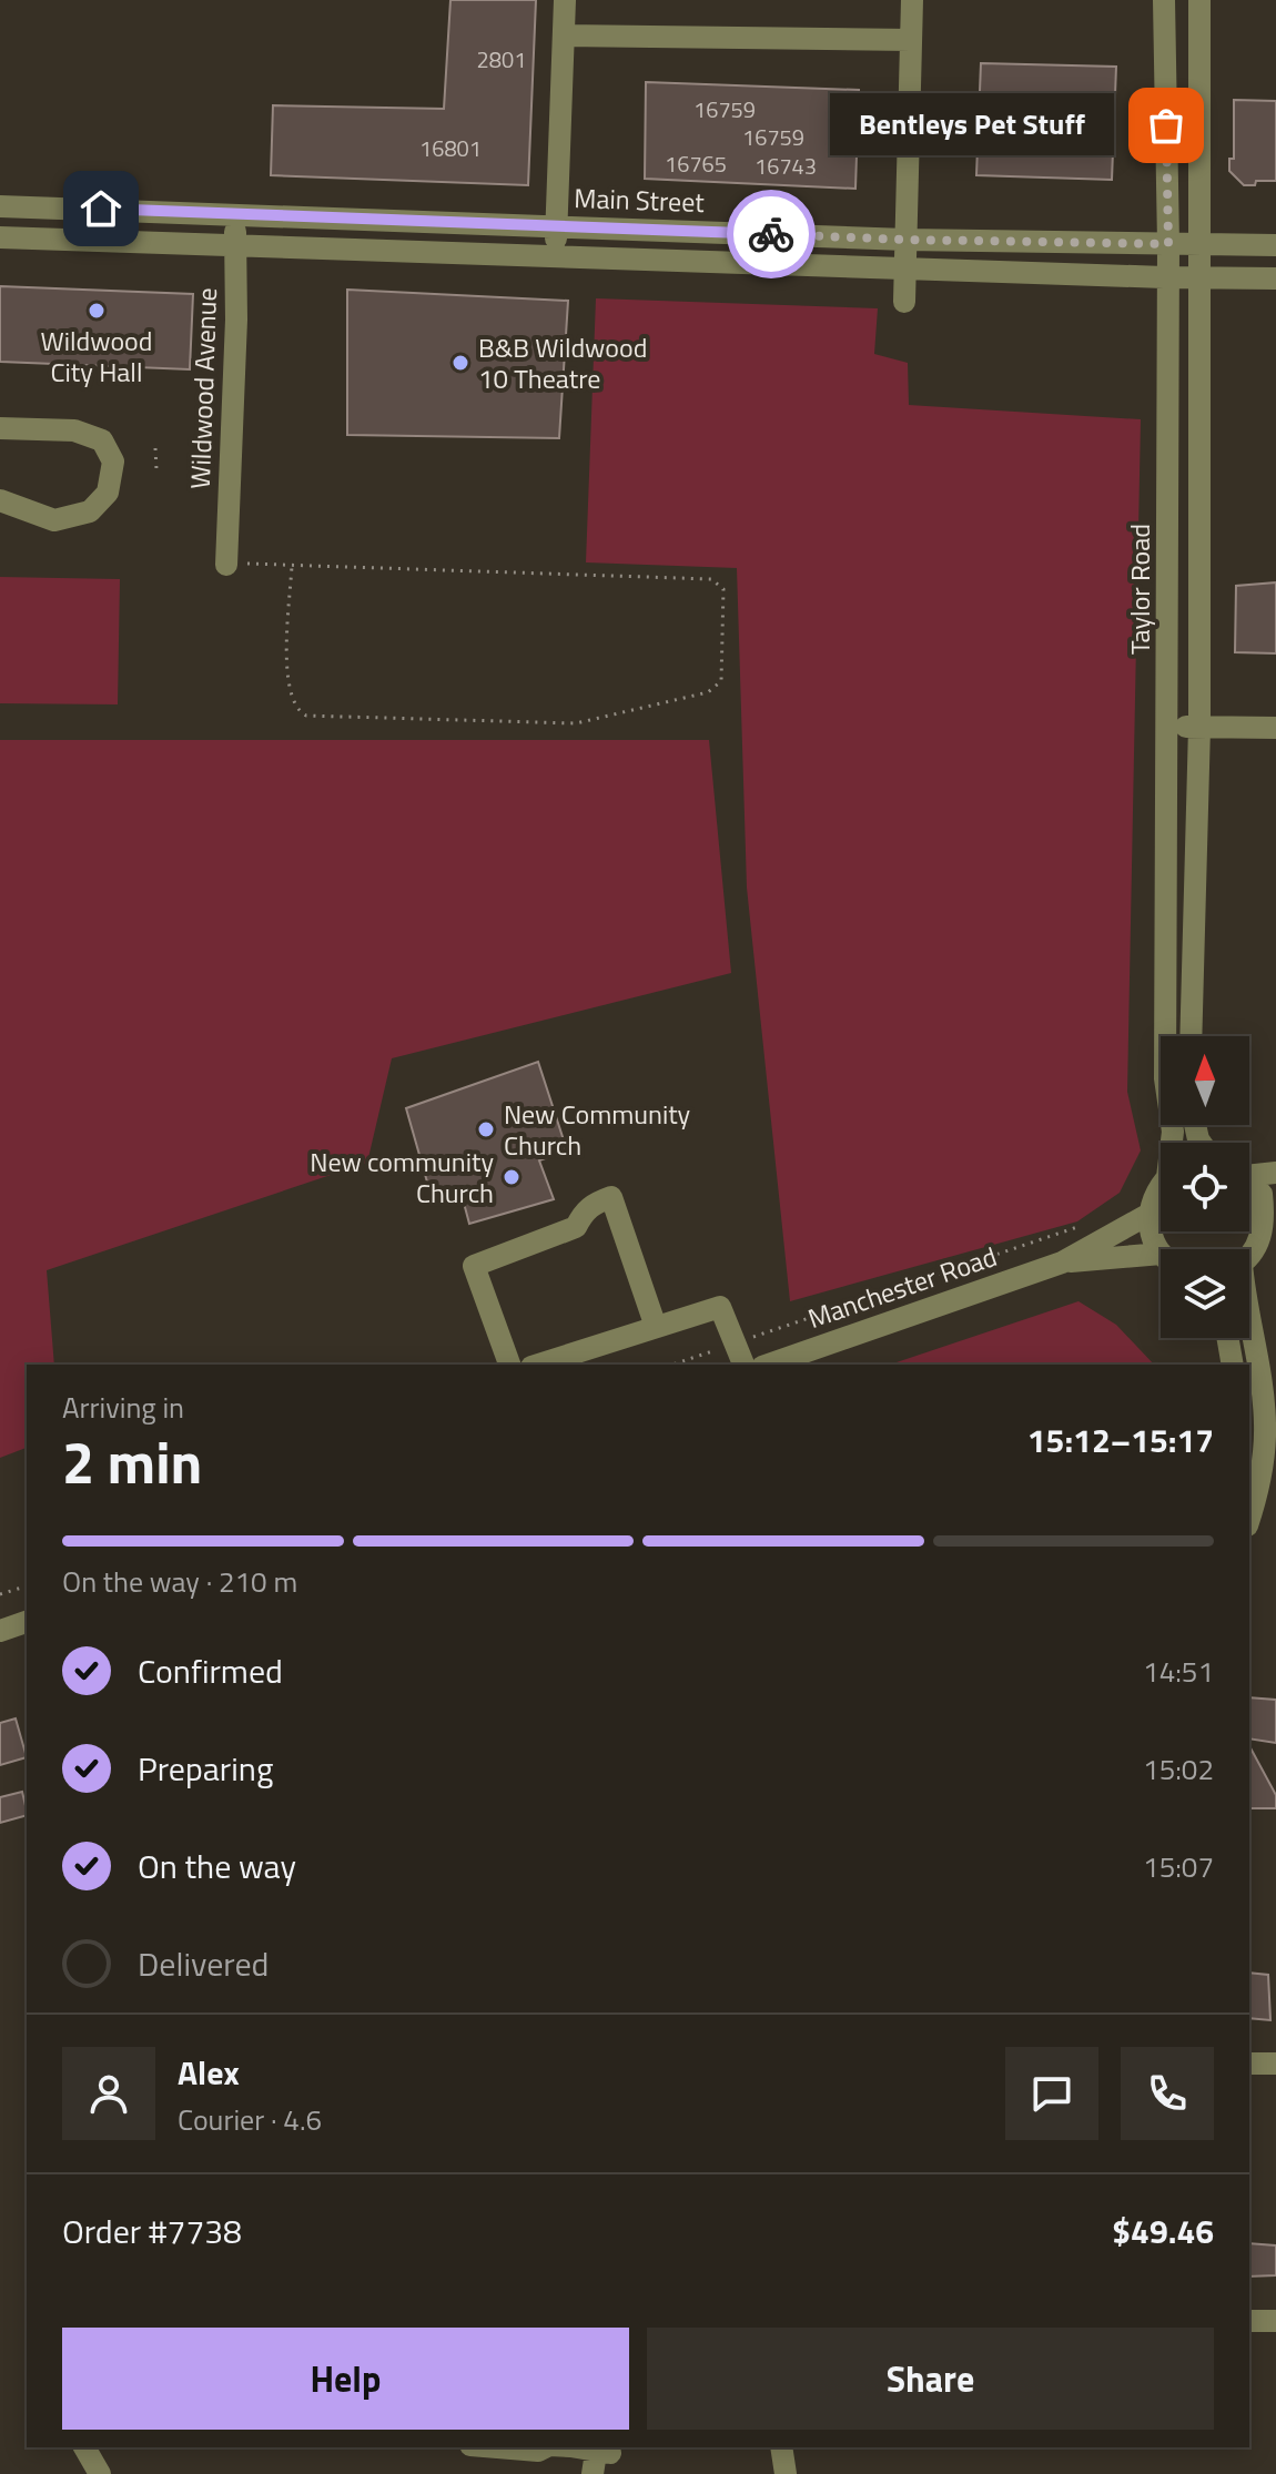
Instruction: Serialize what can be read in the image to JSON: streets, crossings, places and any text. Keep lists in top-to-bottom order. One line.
{"streets":{"street":["Main Street","Wildwood Avenue","Taylor Road","Manchester Road"]},"crossings":[["Main Street","Wildwood Avenue"],["Main Street","Taylor Road"],["Taylor Road","Manchester Road"]],"places":["Bentleys Pet Stuff","Wildwood City Hall","B&B Wildwood 10 Theatre","New Community Church","New community Church"],"house_numbers":["2801","16759","16759","16801","16765","16743"],"north":"top","page":{"bubble":"Bentleys Pet Stuff","heading":["2 min","Arriving in","15:12–15:17"],"panel":["Alex","Courier · 4.6","Order #7738","$49.46"],"bar":"On the way · 210 m","list":[["Confirmed","14:51"],["Preparing","15:02"],["On the way","15:07"],"Delivered"],"buttons":["Help","Share"]}}
